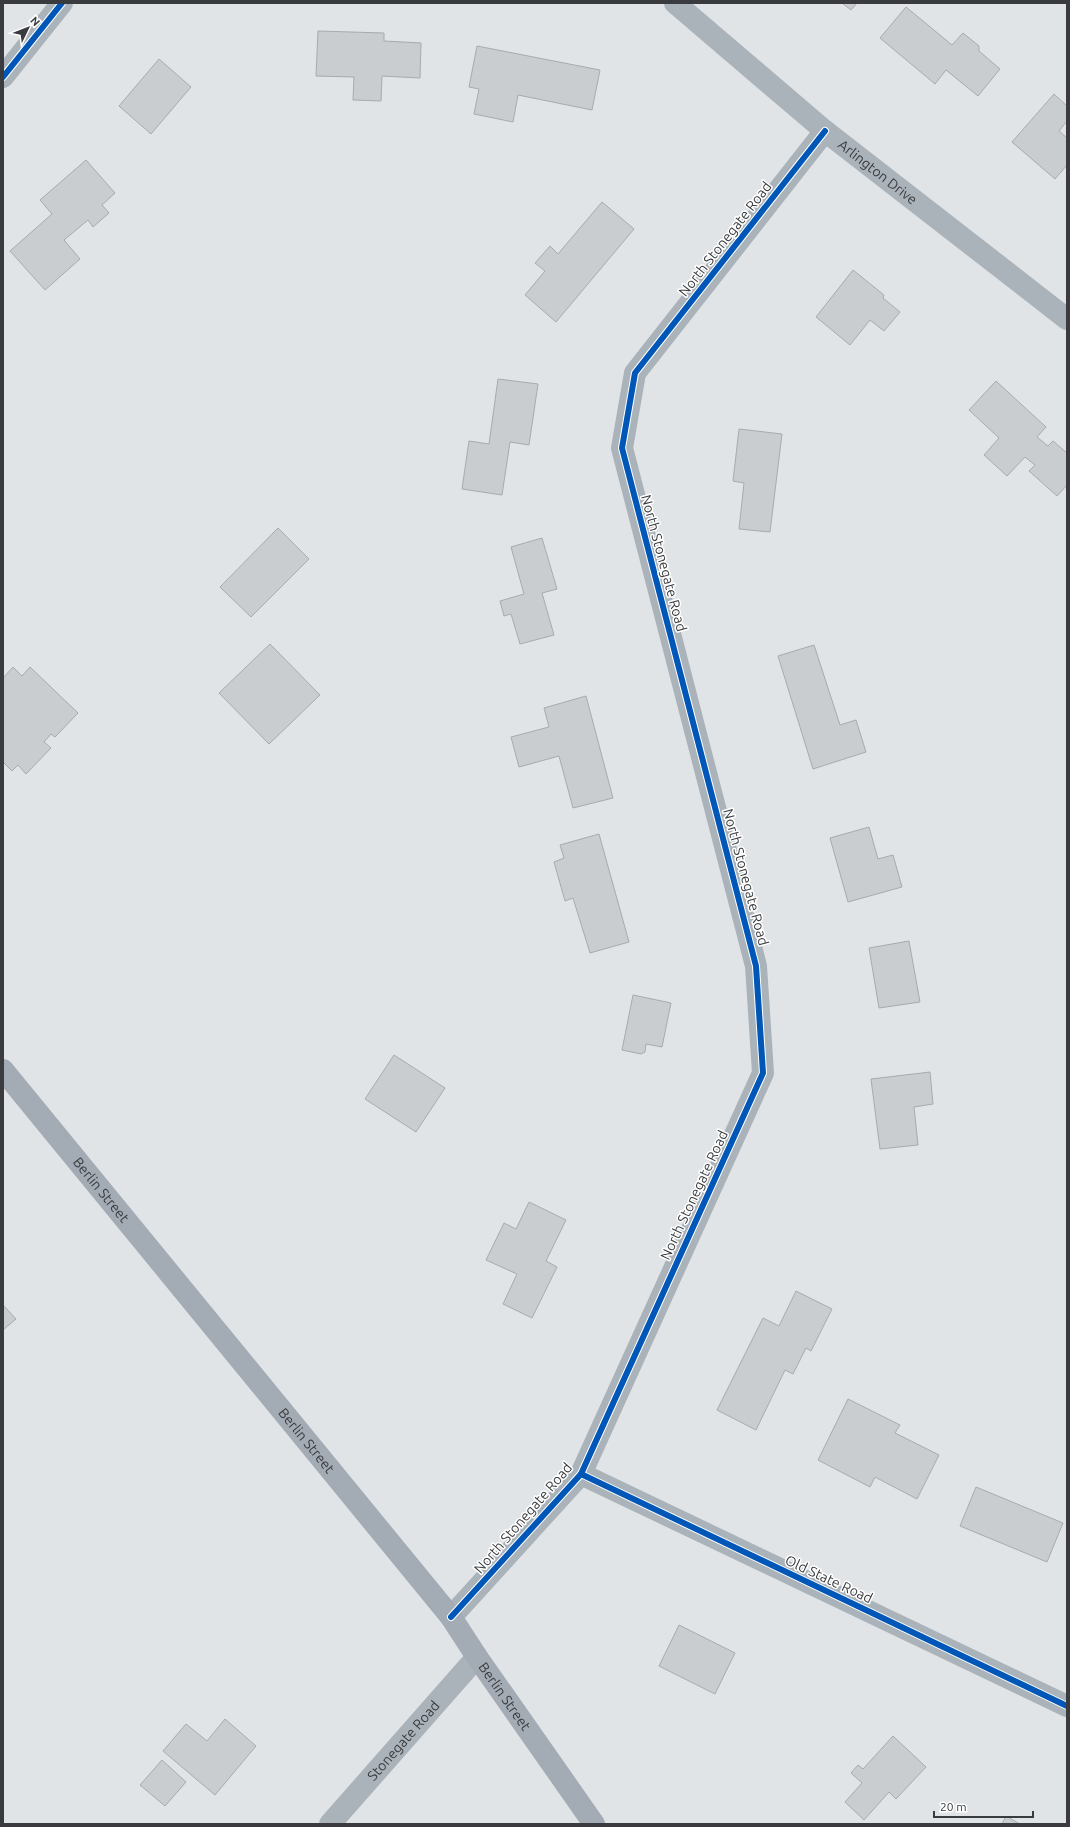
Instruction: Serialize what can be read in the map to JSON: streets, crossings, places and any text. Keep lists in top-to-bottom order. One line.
{"streets":{"main road":["Berlin Street"],"street":["Arlington Drive","North Stonegate Road","Old State Road","Stonegate Road"]},"crossings":[["Arlington Drive","North Stonegate Road"],["North Stonegate Road","Berlin Street"],["North Stonegate Road","Old State Road"],["Berlin Street","Stonegate Road"]],"scale_bar":"20 m","north":"top right"}
